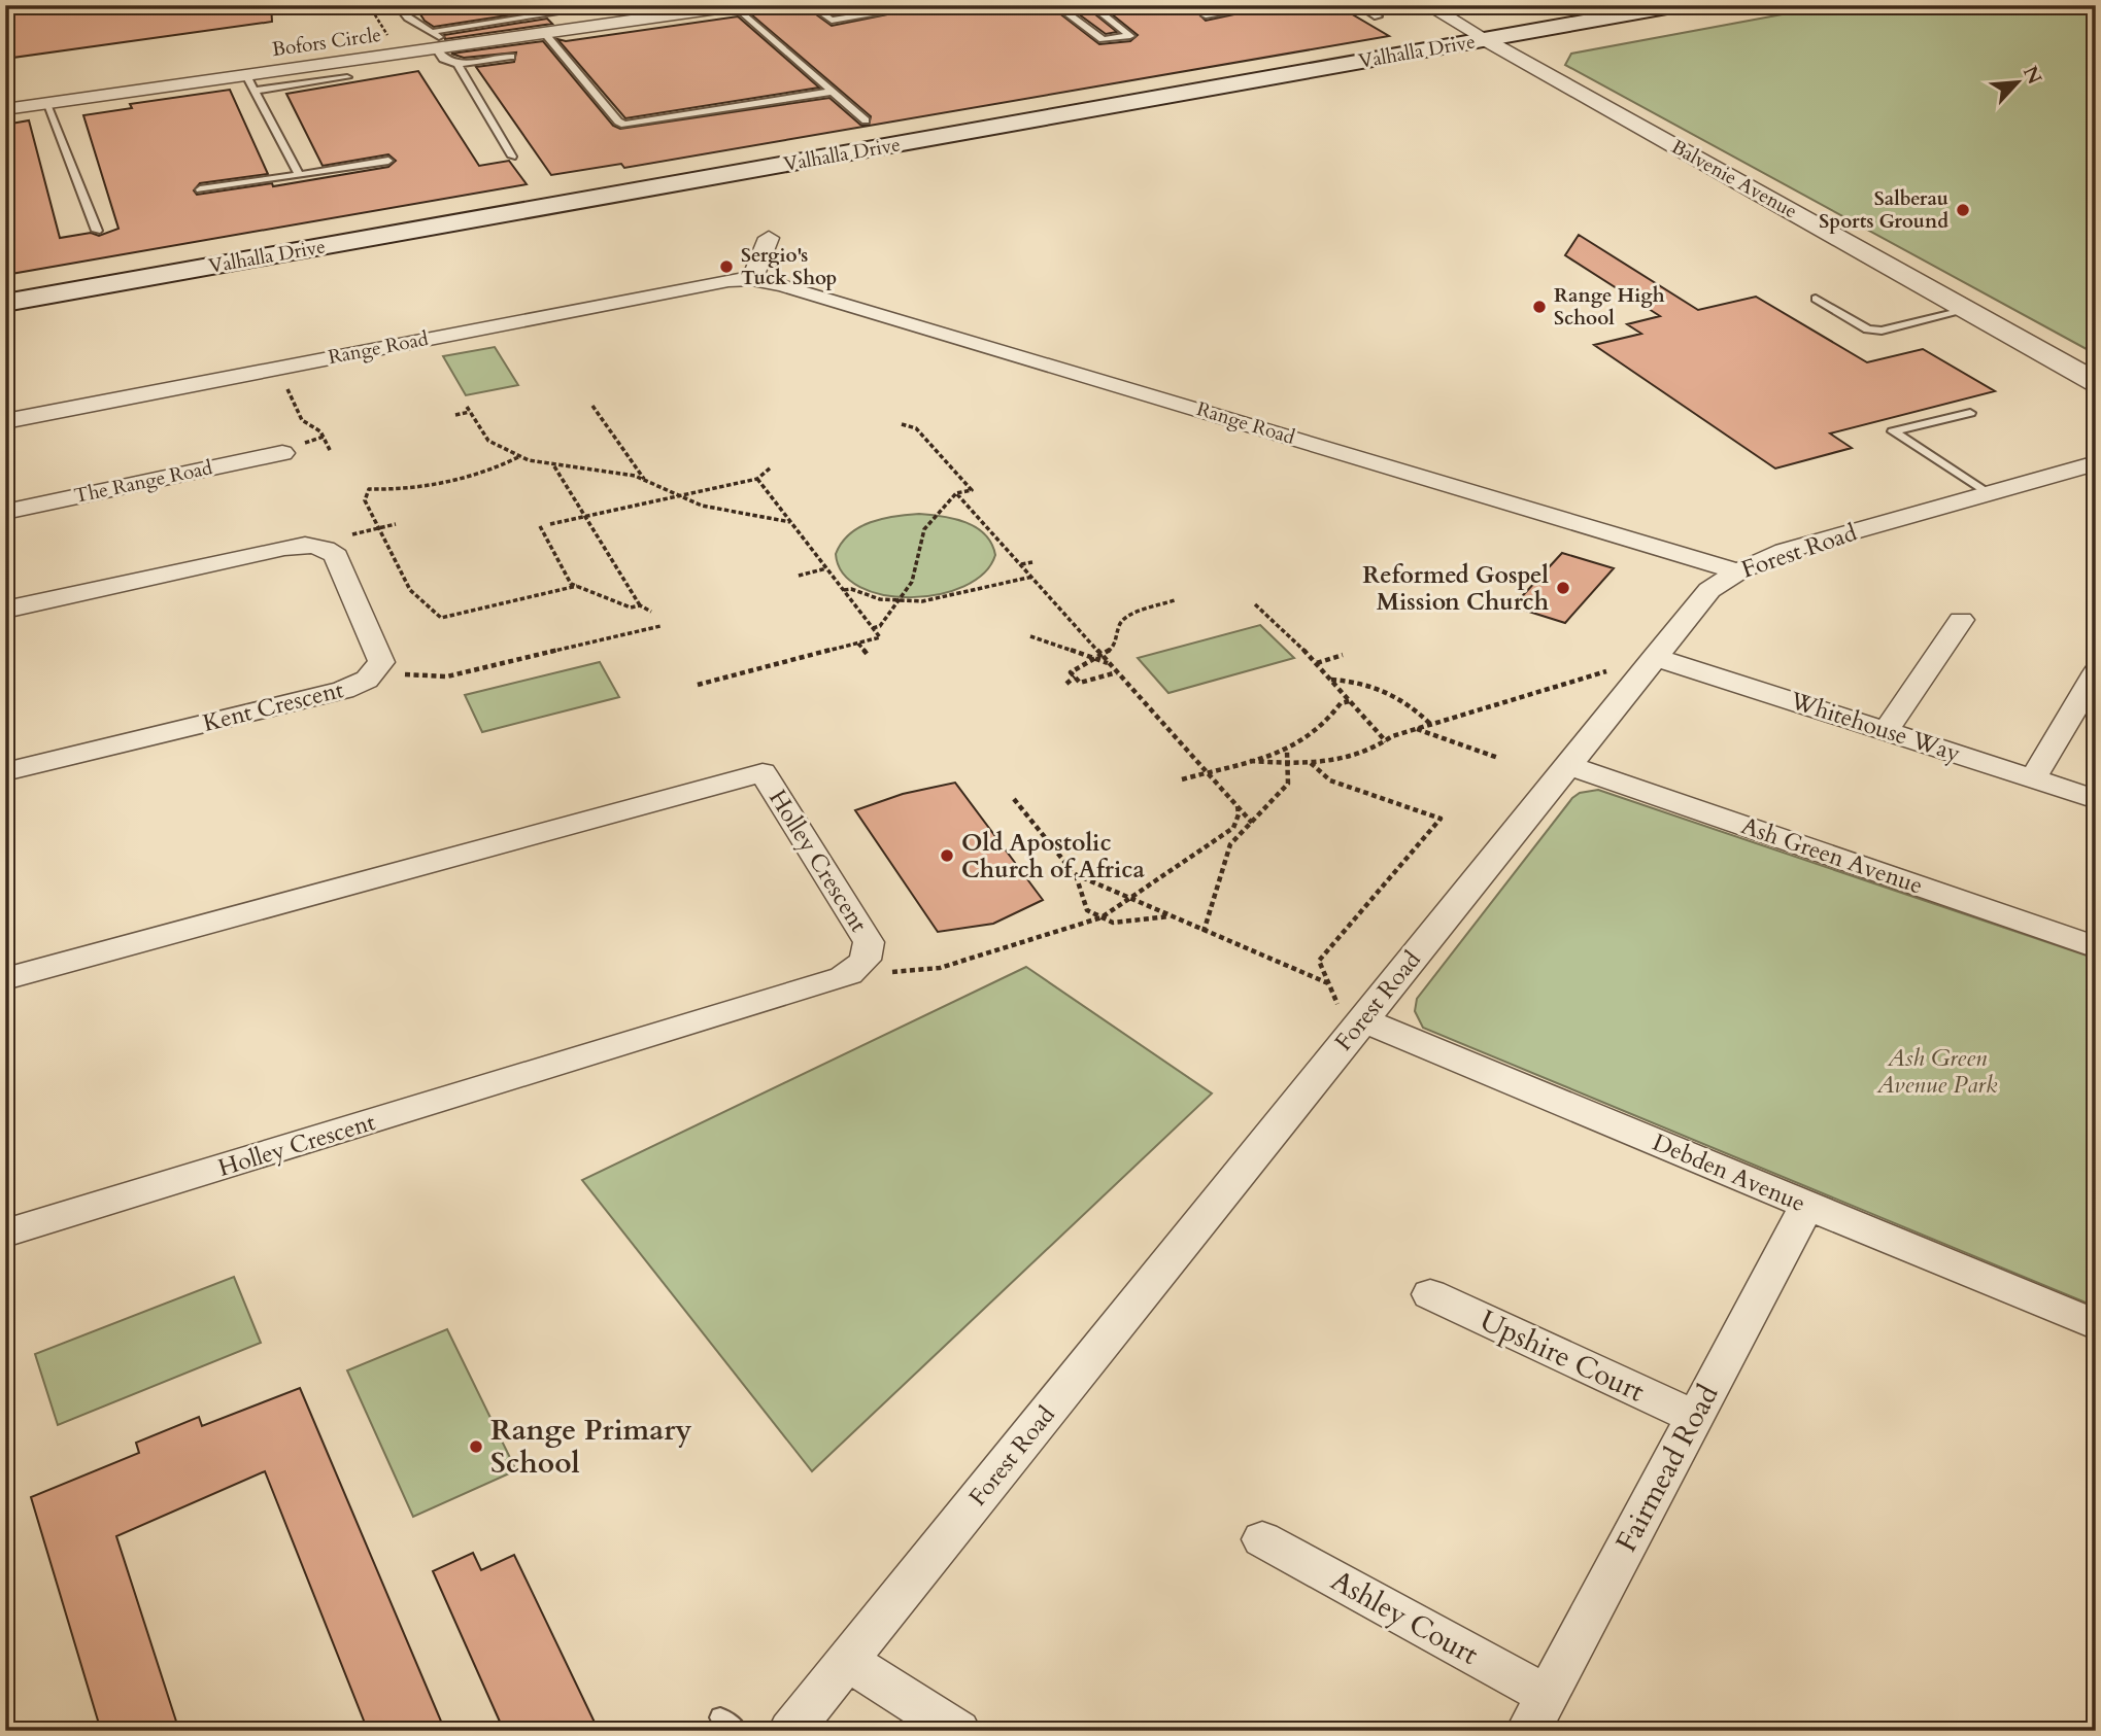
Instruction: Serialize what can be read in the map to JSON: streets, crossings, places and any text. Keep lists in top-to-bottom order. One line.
{"streets":{"main road":["Valhalla Drive"],"street":["Bofors Circle","Balvenie Avenue","Range Road","The Range Road","Forest Road","Kent Crescent","Whitehouse Way","Ash Green Avenue","Holley Crescent","Debden Avenue","Upshire Court","Fairmead Road","Ashley Court"]},"crossings":[["Valhalla Drive","Balvenie Avenue"],["Range Road","Forest Road"],["Forest Road","Whitehouse Way"],["Forest Road","Ash Green Avenue"],["Forest Road","Debden Avenue"],["Debden Avenue","Fairmead Road"],["Upshire Court","Fairmead Road"],["Fairmead Road","Ashley Court"]],"parks":["Ash Green Avenue Park"],"places":["Salberau Sports Ground","Sergio's Tuck Shop","Range High School","Reformed Gospel Mission Church","Old Apostolic Church of Africa","Range Primary School"],"north":"top right"}
